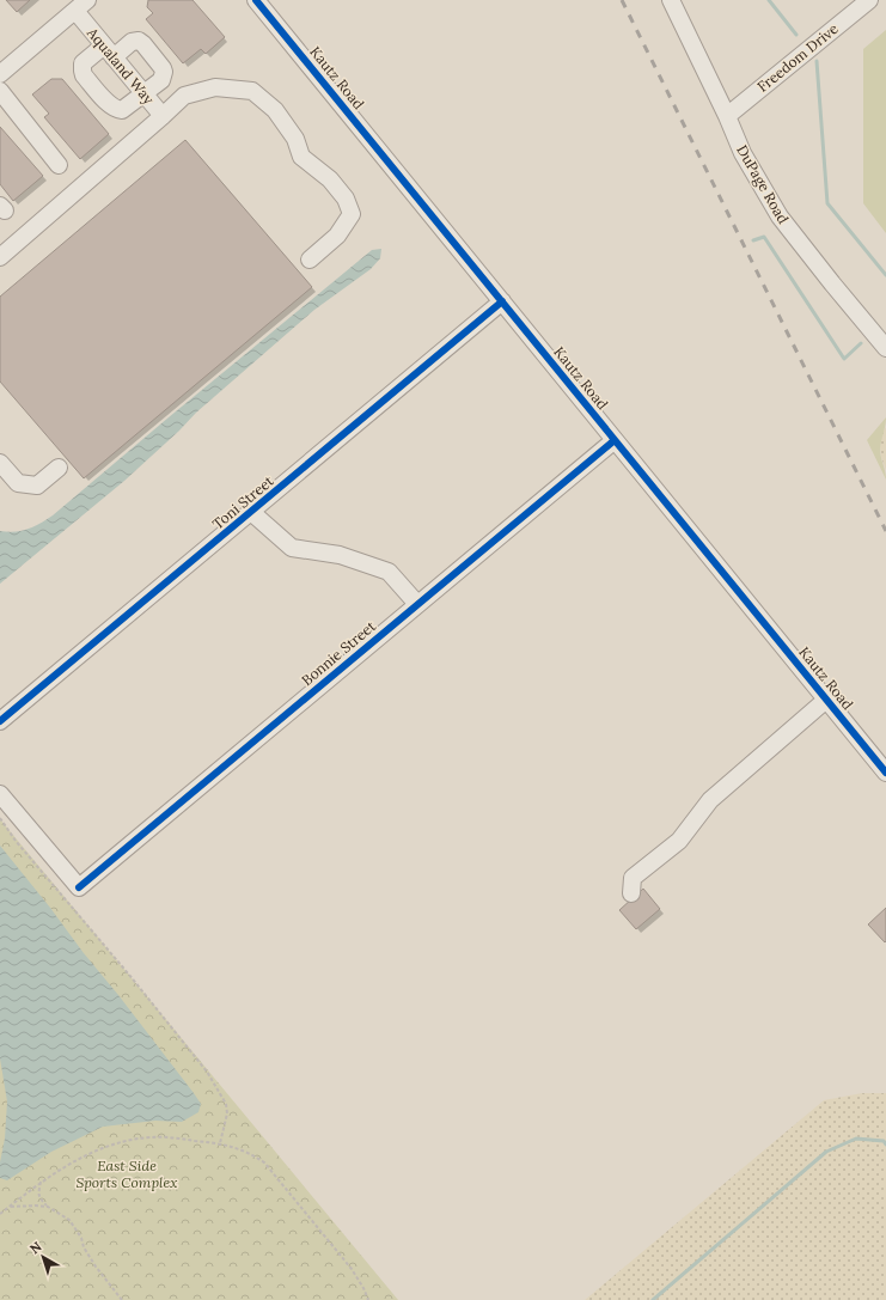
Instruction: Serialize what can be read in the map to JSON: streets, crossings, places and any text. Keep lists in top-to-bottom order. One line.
{"streets":{"street":["Freedom Drive","Aqualand Way","Kautz Road","DuPage Road","Toni Street","Bonnie Street"]},"crossings":[["Freedom Drive","DuPage Road"],["Kautz Road","Toni Street"],["Kautz Road","Bonnie Street"]],"parks":["East Side Sports Complex"],"north":"top left"}
